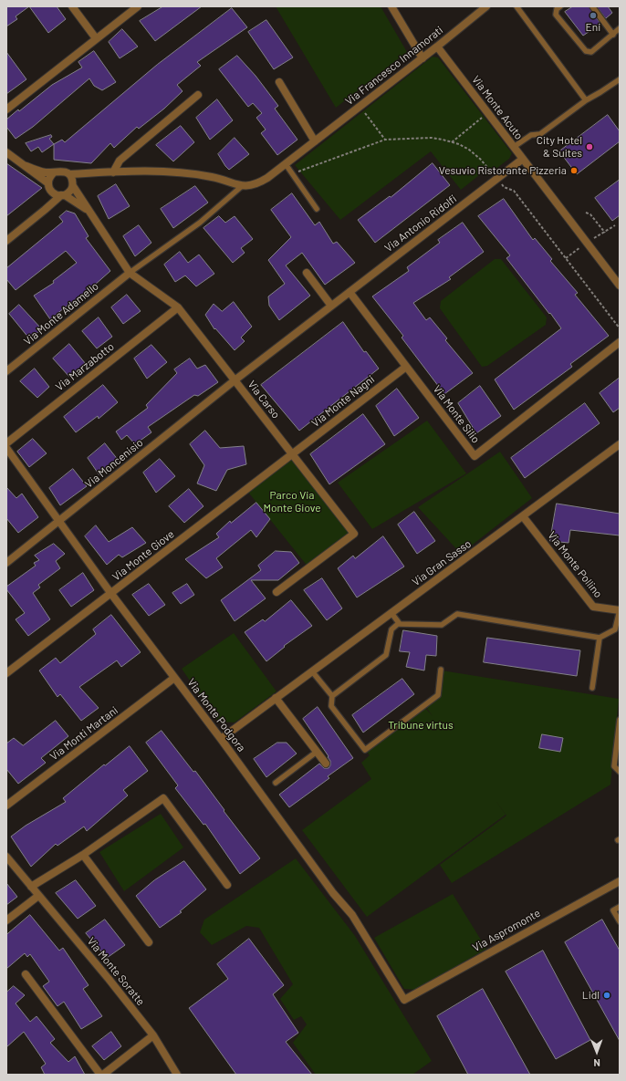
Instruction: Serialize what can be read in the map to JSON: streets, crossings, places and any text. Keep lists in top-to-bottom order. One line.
{"streets":{"street":["Via Francesco Innamorati","Via Monte Acuto","Via Antonio Ridolfi","Via Monte Adamello","Via Marzabotto","Via Carso","Via Monte Nagni","Via Monte Silio","Via Moncenisio","Via Monte Giove","Via Gran Sasso","Via Monte Pollino","Via Monte Podgora","Via Monti Martani","Via Aspromonte","Via Monte Soratte"]},"crossings":[["Via Francesco Innamorati","Via Monte Acuto"],["Via Monte Acuto","Via Antonio Ridolfi"],["Via Antonio Ridolfi","Via Carso"],["Via Antonio Ridolfi","Via Monte Silio"],["Via Antonio Ridolfi","Via Moncenisio"],["Via Monte Adamello","Via Carso"],["Via Marzabotto","Via Carso"],["Via Carso","Via Monte Nagni"],["Via Carso","Via Moncenisio"],["Via Carso","Via Monte Giove"],["Via Monte Nagni","Via Monte Silio"],["Via Monte Nagni","Via Monte Giove"],["Via Moncenisio","Via Monte Podgora"],["Via Monte Giove","Via Monte Podgora"],["Via Gran Sasso","Via Monte Pollino"],["Via Gran Sasso","Via Monte Podgora"],["Via Monte Podgora","Via Monti Martani"],["Via Monte Podgora","Via Aspromonte"]],"parks":["Parco Via Monte Giove","Tribune virtus"],"places":["Eni","City Hotel & Suites","Vesuvio Ristorante Pizzeria","Lidl"],"north":"bottom"}
